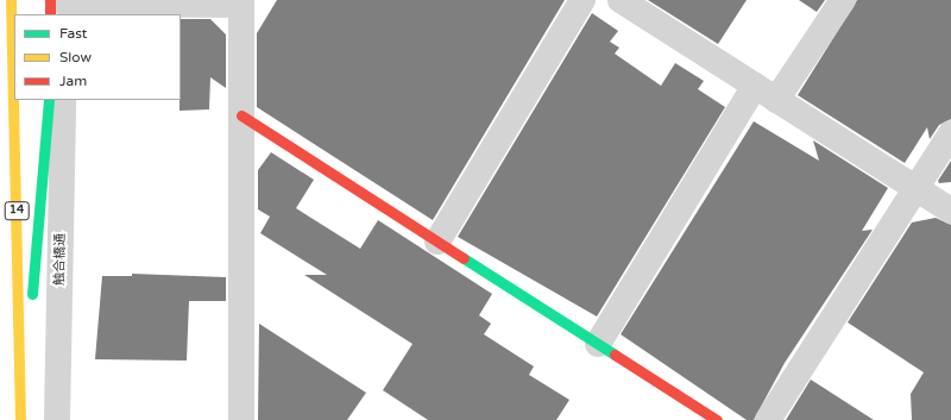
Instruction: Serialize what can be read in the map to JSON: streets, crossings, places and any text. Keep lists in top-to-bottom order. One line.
{"streets":{"main road":["14"],"street":["触合橋通"]},"legend":["Fast","Slow","Jam"]}
